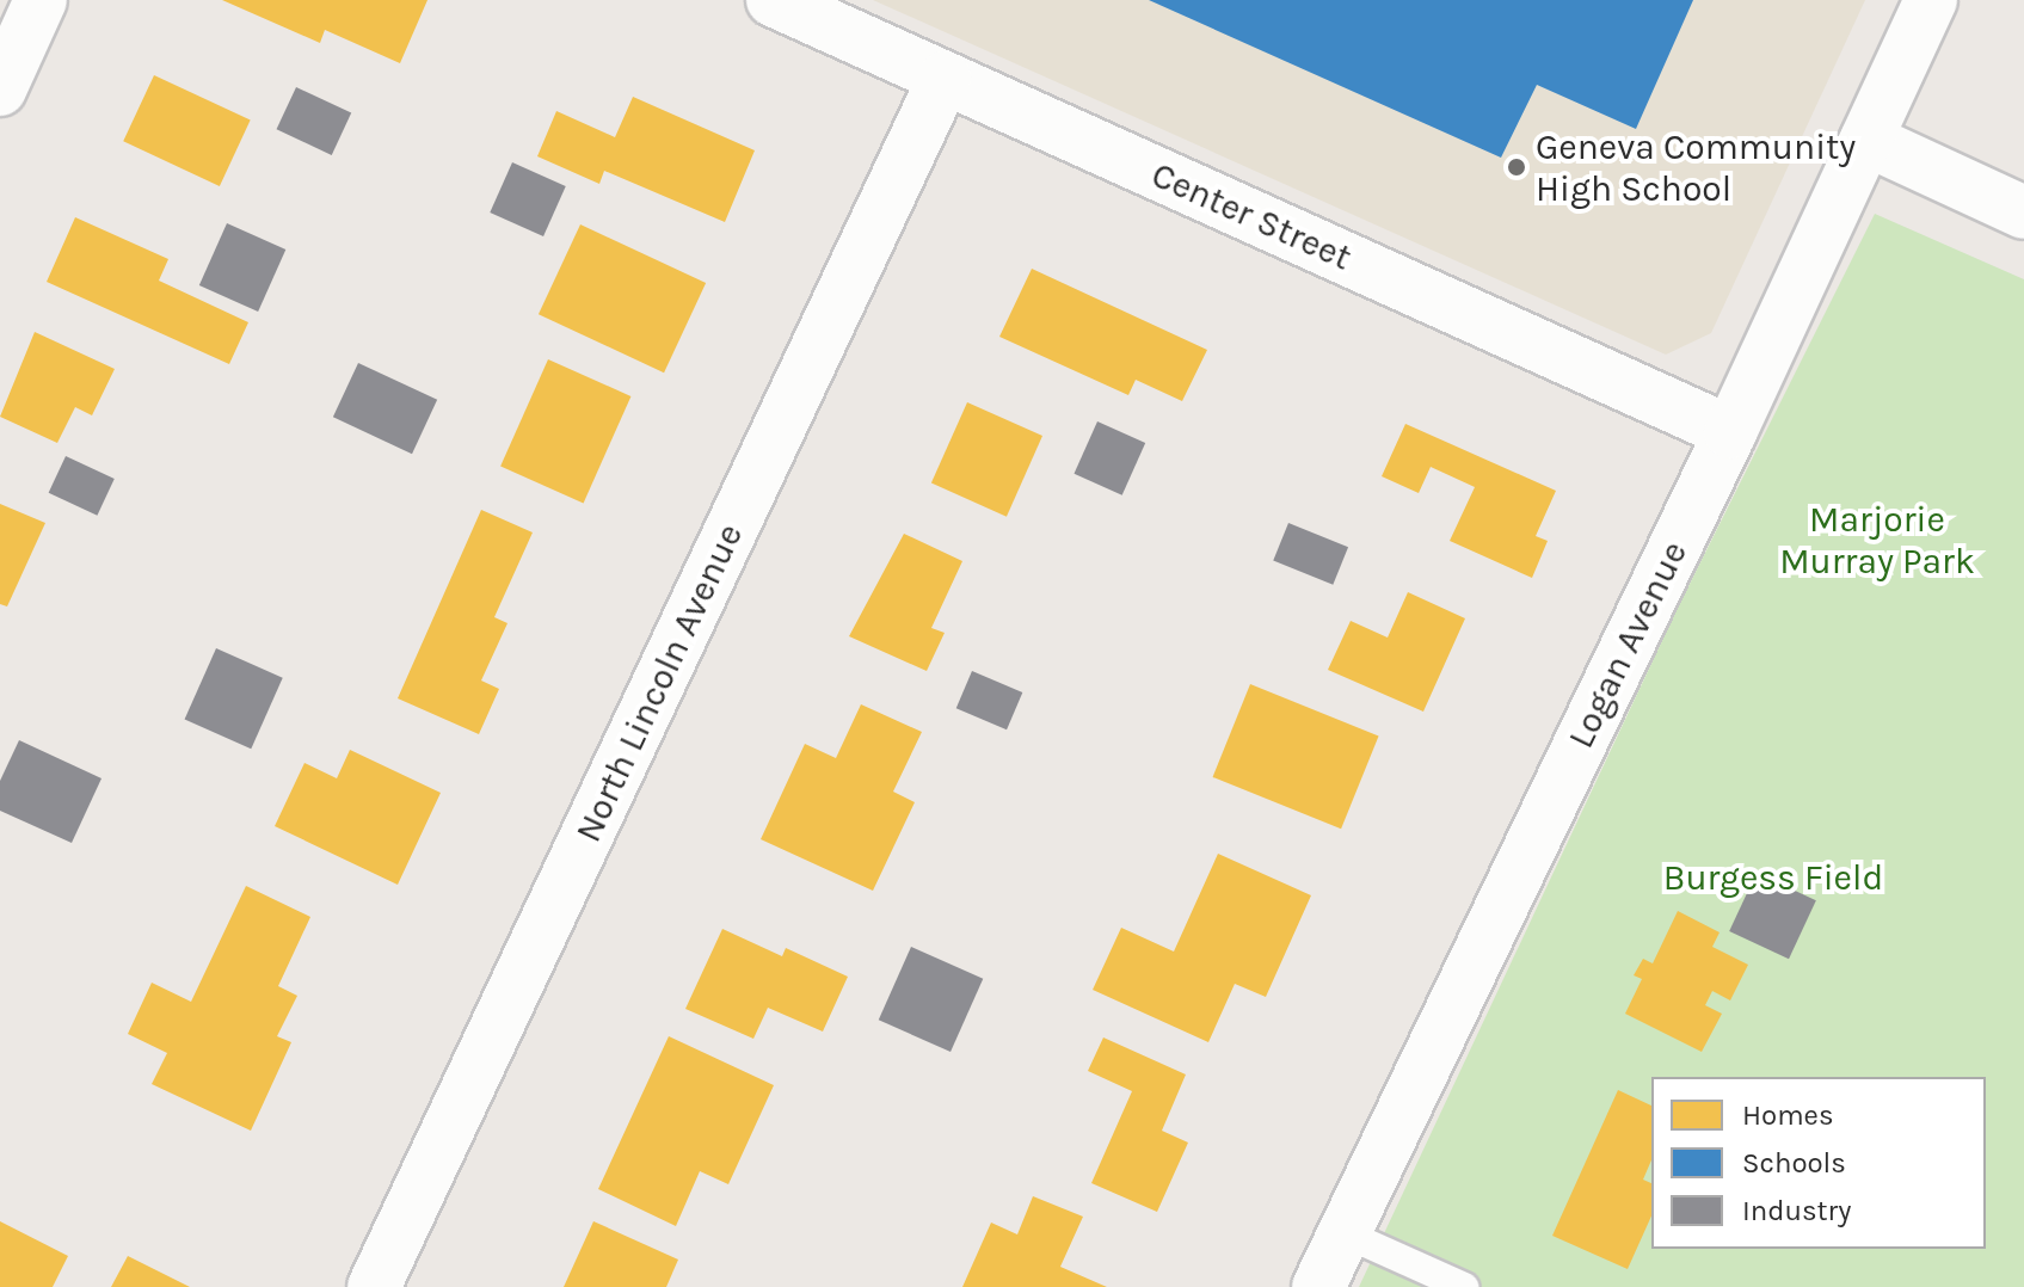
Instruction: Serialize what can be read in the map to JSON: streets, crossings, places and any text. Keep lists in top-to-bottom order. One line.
{"streets":{"street":["Center Street","Logan Avenue","North Lincoln Avenue"]},"crossings":[["Center Street","Logan Avenue"],["Center Street","North Lincoln Avenue"]],"parks":["Marjorie Murray Park","Burgess Field"],"places":["Geneva Community High School"],"legend":["Homes","Schools","Industry"]}
